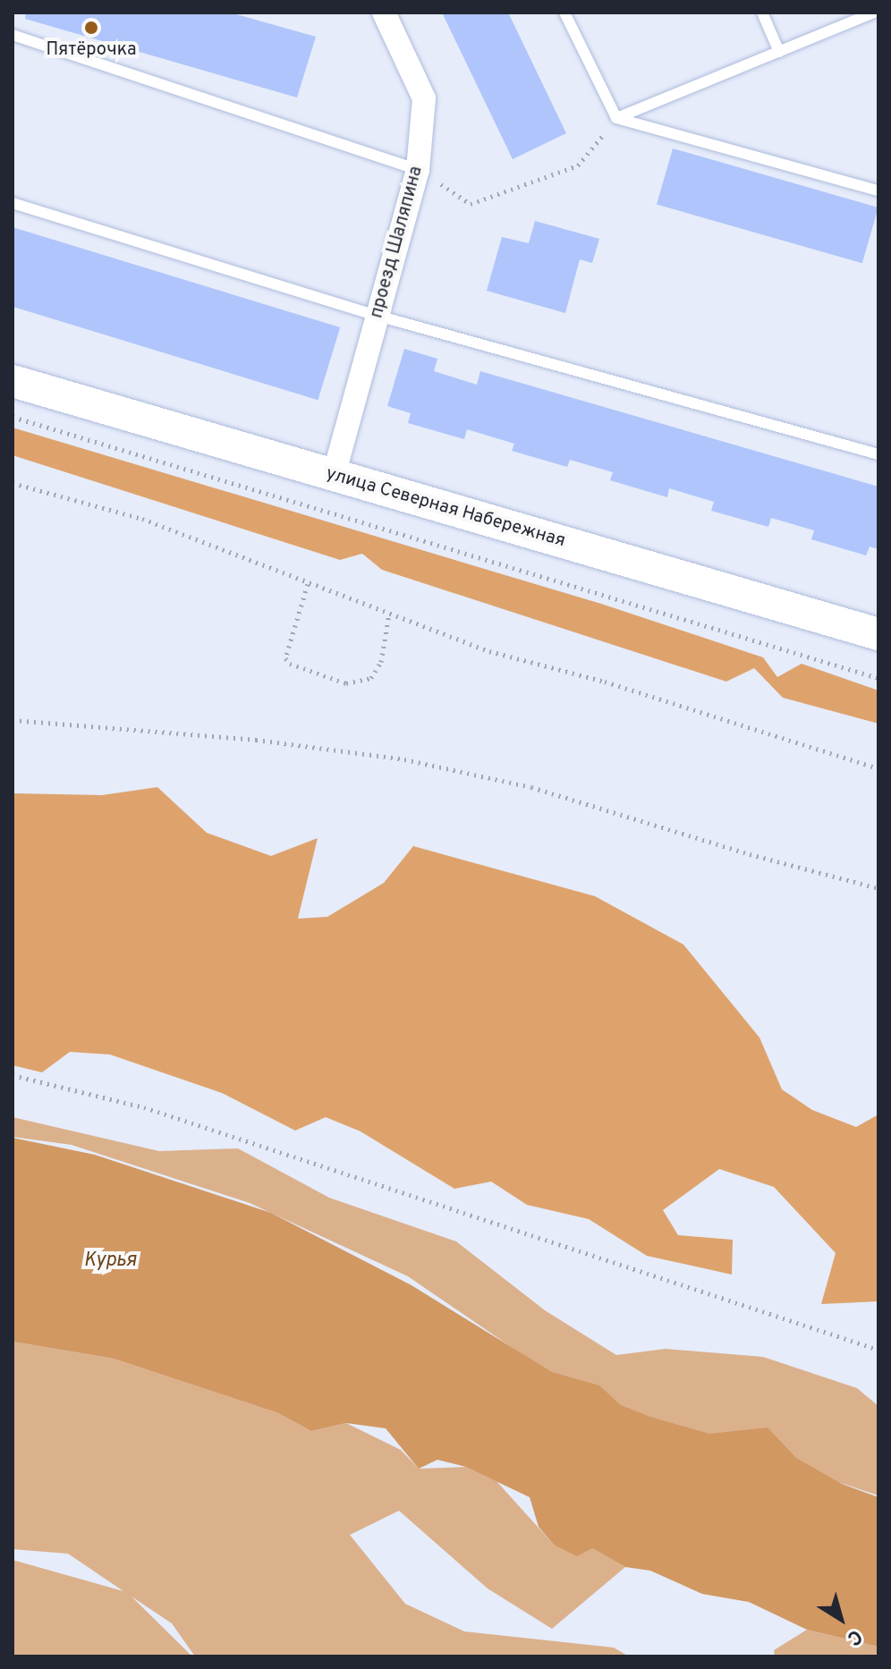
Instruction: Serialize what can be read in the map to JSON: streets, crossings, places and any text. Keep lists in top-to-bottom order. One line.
{"streets":{"street":["проезд Шаляпина","улица Северная Набережная"]},"crossings":[["проезд Шаляпина","улица Северная Набережная"]],"water":["Курья"],"places":["Пятёрочка"],"north":"bottom right"}
